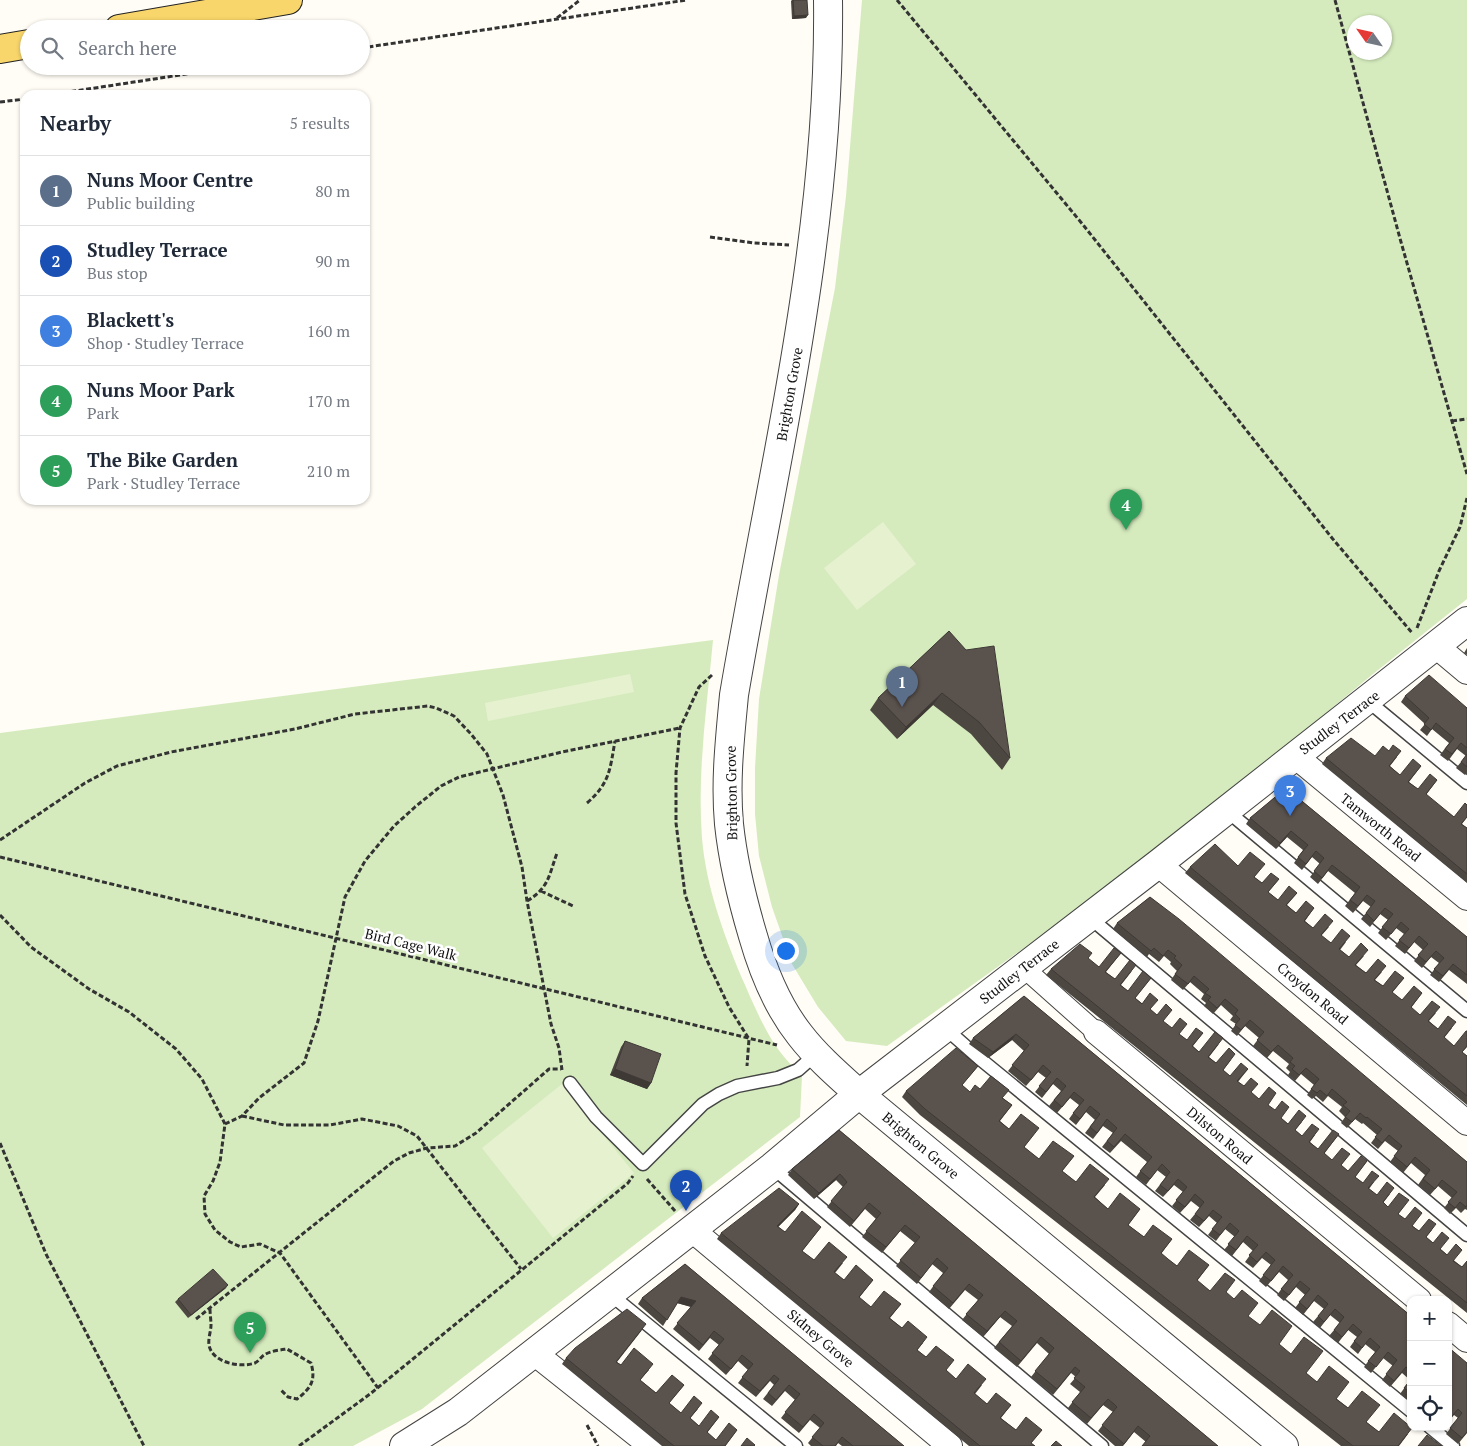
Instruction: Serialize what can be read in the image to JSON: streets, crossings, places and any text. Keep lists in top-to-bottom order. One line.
{"streets":{"street":["Brighton Grove","Studley Terrace","Tamworth Road","Croydon Road","Dilston Road","Sidney Grove"],"path":["Bird Cage Walk"]},"crossings":[["Brighton Grove","Studley Terrace"],["Studley Terrace","Tamworth Road"],["Studley Terrace","Croydon Road"],["Studley Terrace","Dilston Road"],["Studley Terrace","Sidney Grove"]],"north":"top left","page":{"search":"Search here","heading":["Nearby","5 results"],"list":[{"mark":"1","name":"Nuns Moor Centre","note":"Public building","value":"80 m"},{"mark":"2","name":"Studley Terrace","note":"Bus stop","value":"90 m"},{"mark":"3","name":"Blackett's","note":"Shop · Studley Terrace","value":"160 m"},{"mark":"4","name":"Nuns Moor Park","note":"Park","value":"170 m"},{"mark":"5","name":"The Bike Garden","note":"Park · Studley Terrace","value":"210 m"}],"pins":["4","1","3","2","5"],"map_buttons":["+","−"]}}
